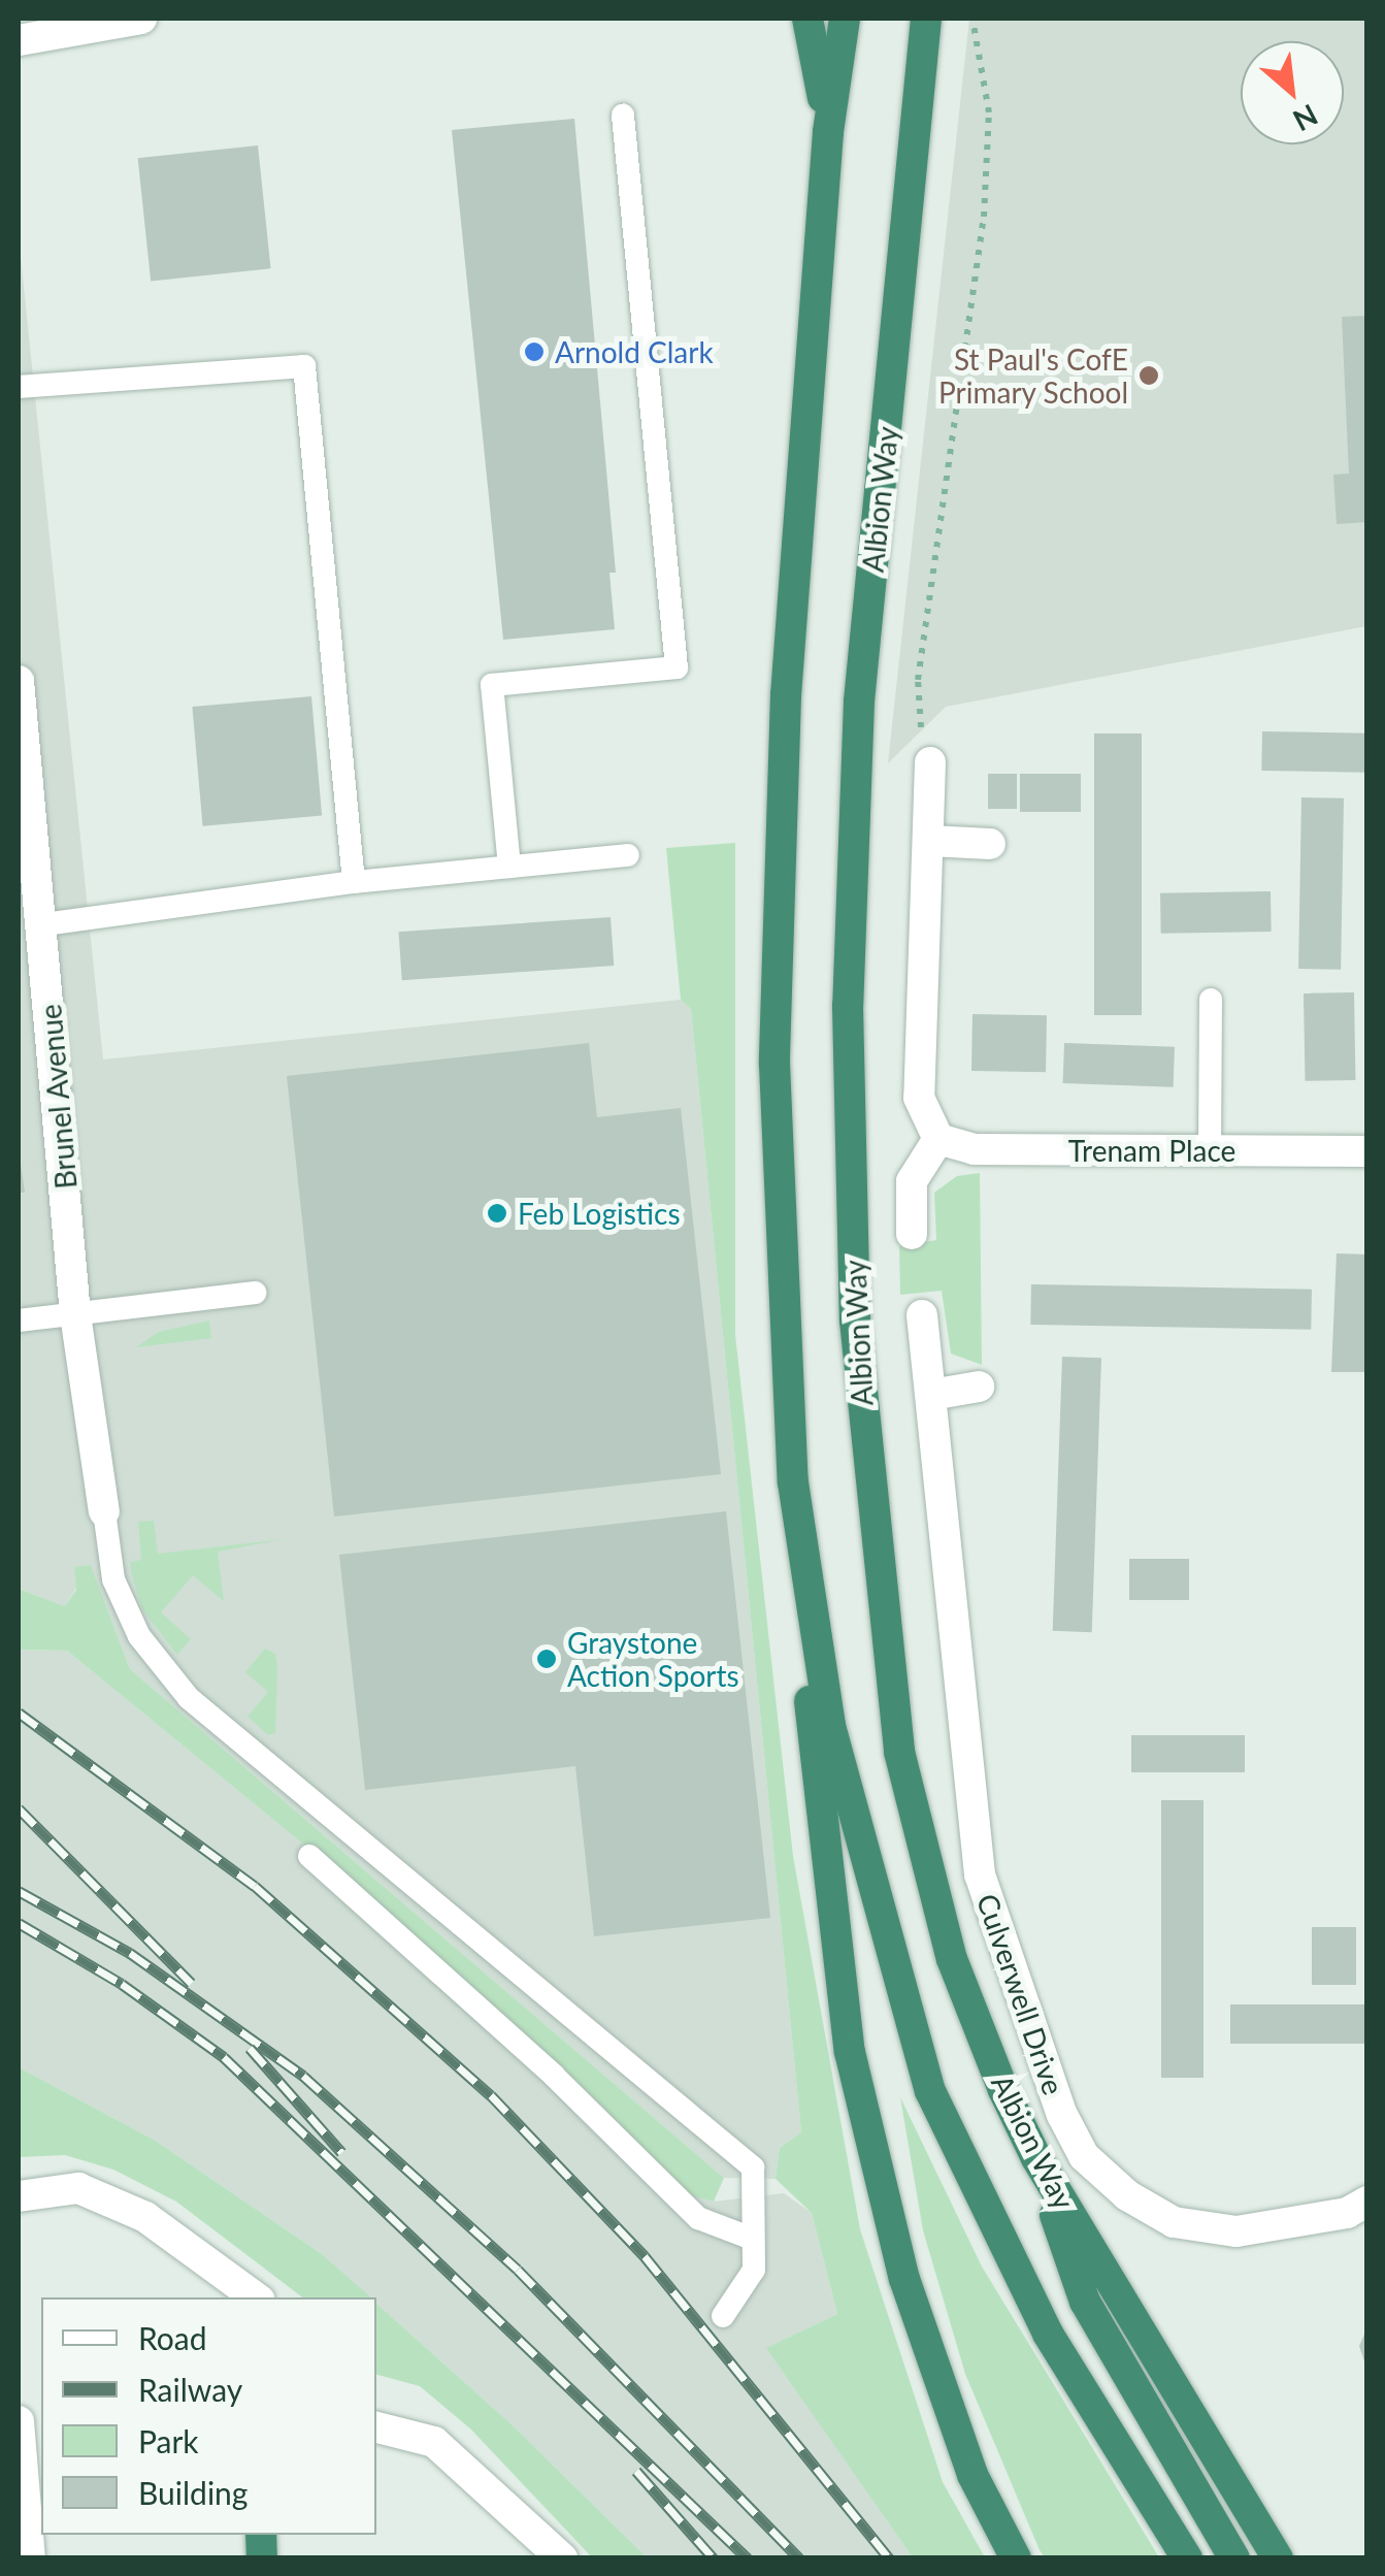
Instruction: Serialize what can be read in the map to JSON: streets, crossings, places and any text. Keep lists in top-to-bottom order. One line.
{"streets":{"highway":["Albion Way"],"street":["Brunel Avenue","Trenam Place","Culverwell Drive"]},"places":["Arnold Clark","St Paul's CofE Primary School","Feb Logistics","Graystone Action Sports"],"legend":["Road","Railway","Park","Building"],"north":"bottom right"}
